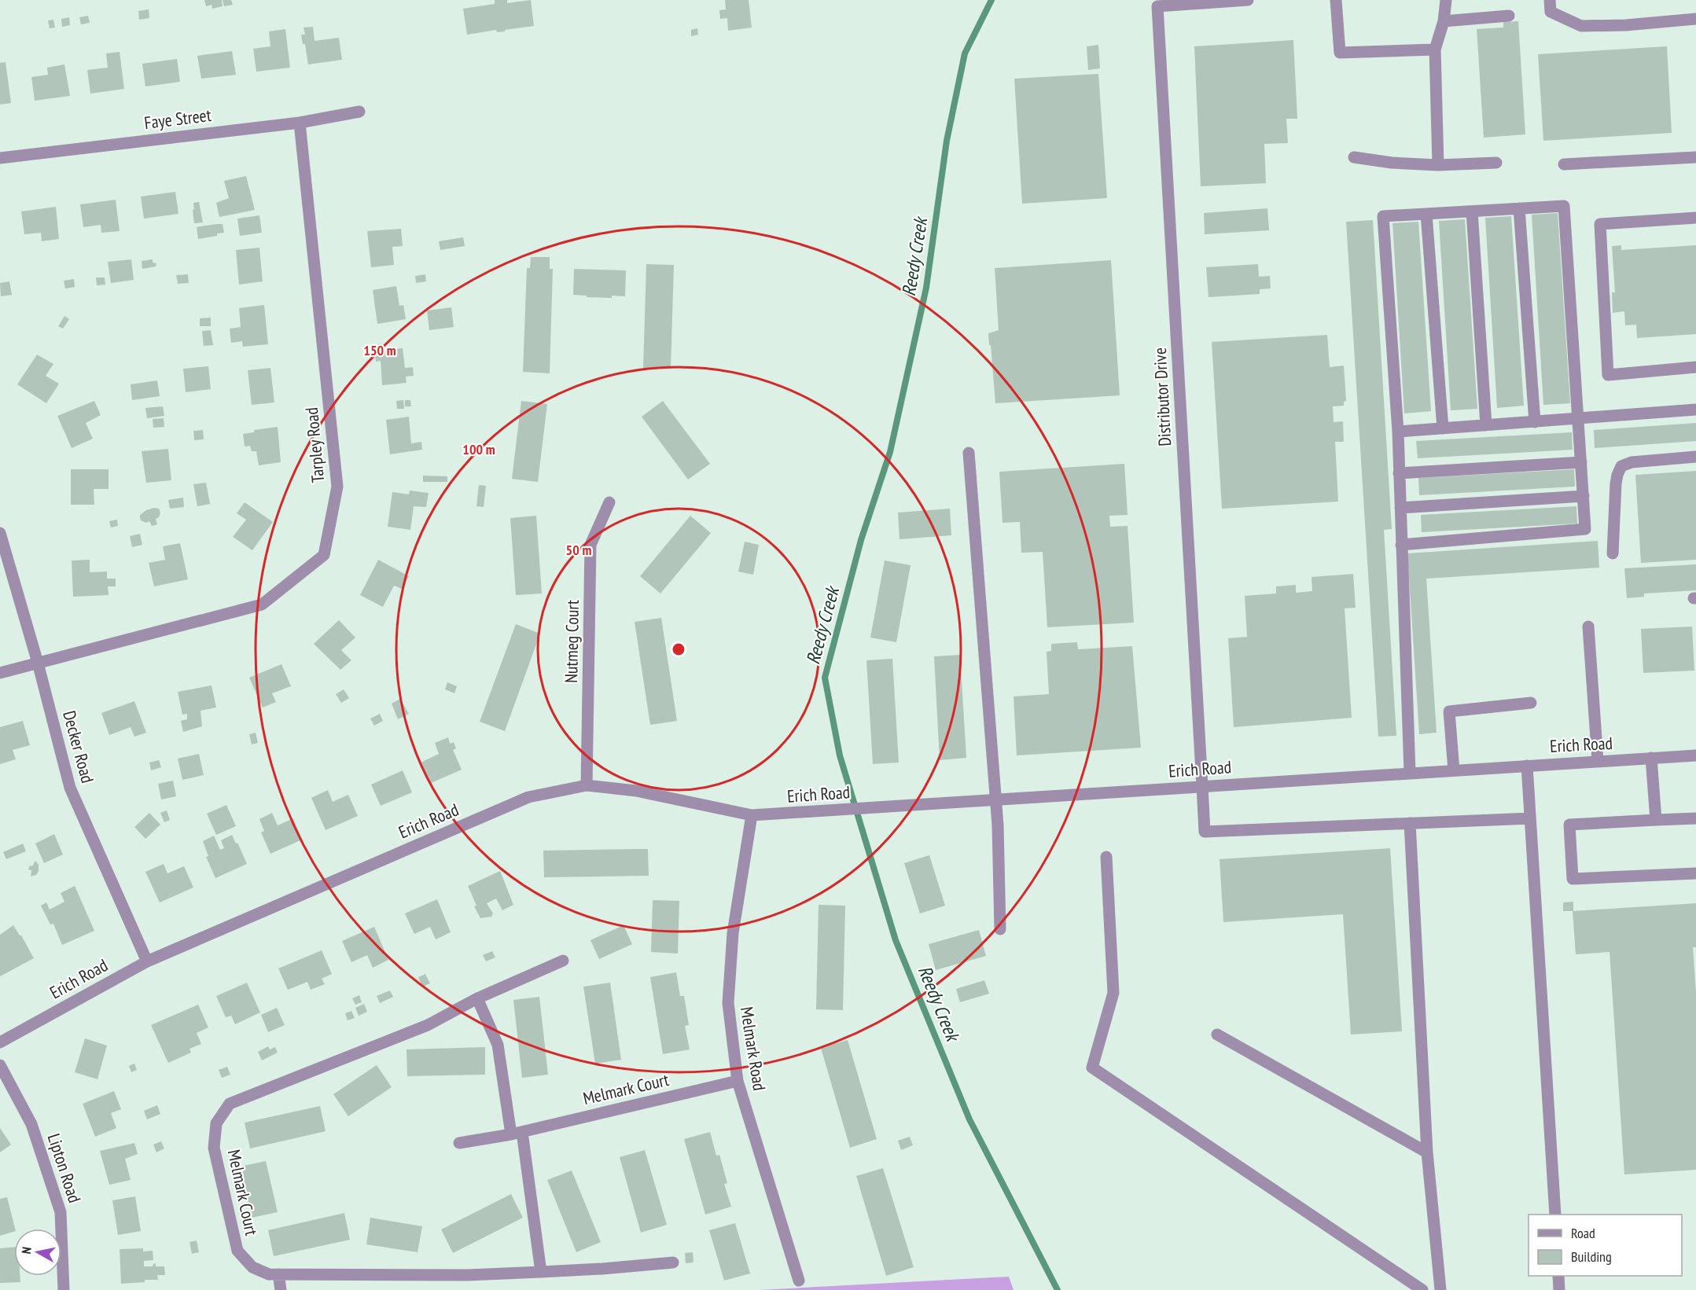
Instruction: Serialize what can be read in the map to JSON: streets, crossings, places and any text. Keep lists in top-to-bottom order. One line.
{"streets":{"street":["Faye Street","Distributor Drive","Tarpley Road","Nutmeg Court","Erich Road","Decker Road","Melmark Road","Melmark Court","Lipton Road"]},"crossings":[["Faye Street","Tarpley Road"],["Distributor Drive","Erich Road"],["Tarpley Road","Decker Road"],["Nutmeg Court","Erich Road"],["Erich Road","Decker Road"],["Erich Road","Melmark Road"],["Melmark Road","Melmark Court"]],"water":["Reedy Creek"],"legend":["Road","Building"],"north":"left","rings":["150 m","100 m","50 m"]}
